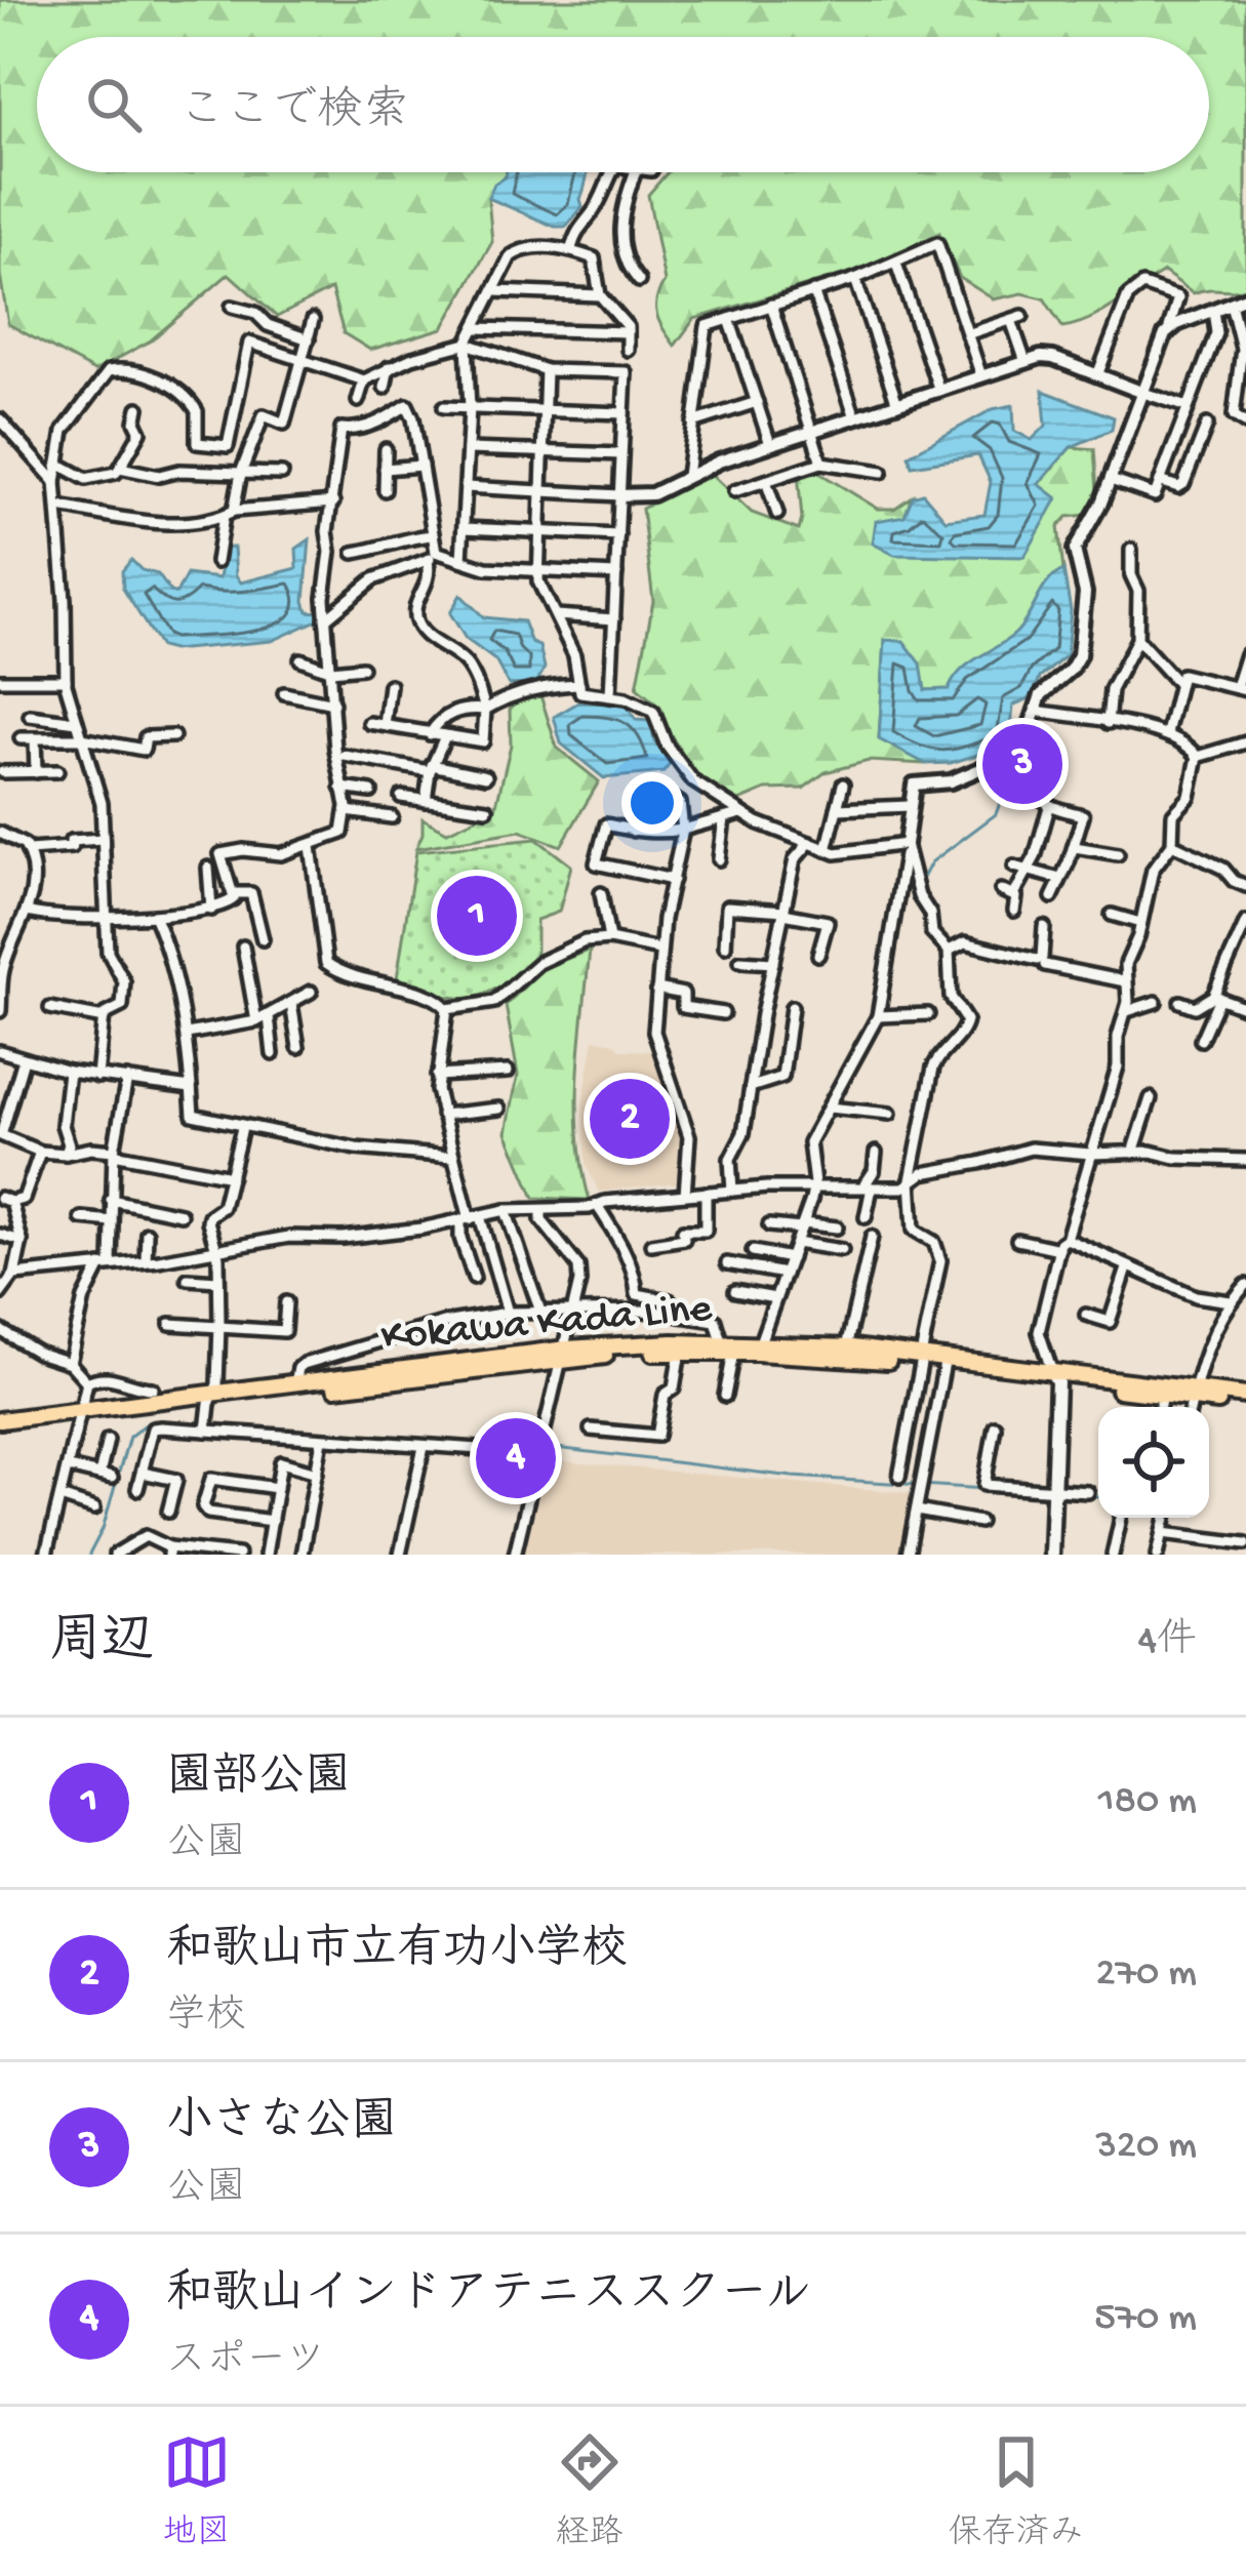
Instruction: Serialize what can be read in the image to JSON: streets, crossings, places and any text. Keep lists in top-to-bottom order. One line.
{"streets":{"main road":["Kokawa Kada Line"]},"page":{"search":"ここで検索","pins":["3","1","2","4"],"heading":["周辺","4件"],"list":[{"mark":"1","name":"園部公園","note":"公園","value":"180 m"},{"mark":"2","name":"和歌山市立有功小学校","note":"学校","value":"270 m"},{"mark":"3","name":"小さな公園","note":"公園","value":"320 m"},{"mark":"4","name":"和歌山インドアテニススクール","note":"スポーツ","value":"570 m"}],"nav":["地図","経路","保存済み"]}}
